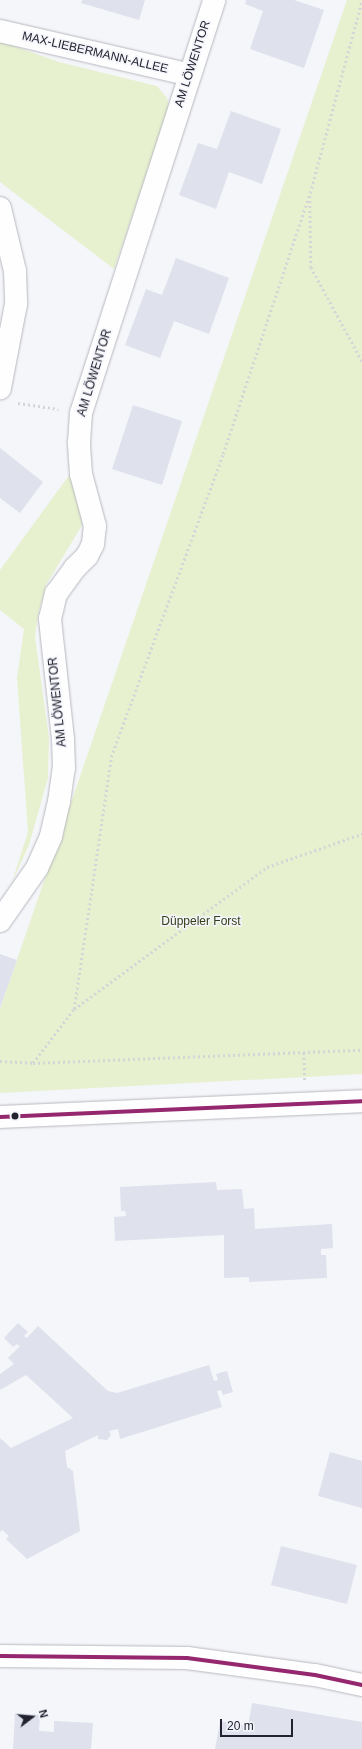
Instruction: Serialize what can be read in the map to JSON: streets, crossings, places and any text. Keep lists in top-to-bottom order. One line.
{"streets":{"street":["MAX-LIEBERMANN-ALLEE","AM LÖWENTOR"]},"crossings":[["MAX-LIEBERMANN-ALLEE","AM LÖWENTOR"]],"parks":["Düppeler Forst"],"scale_bar":"20 m","north":"right"}
